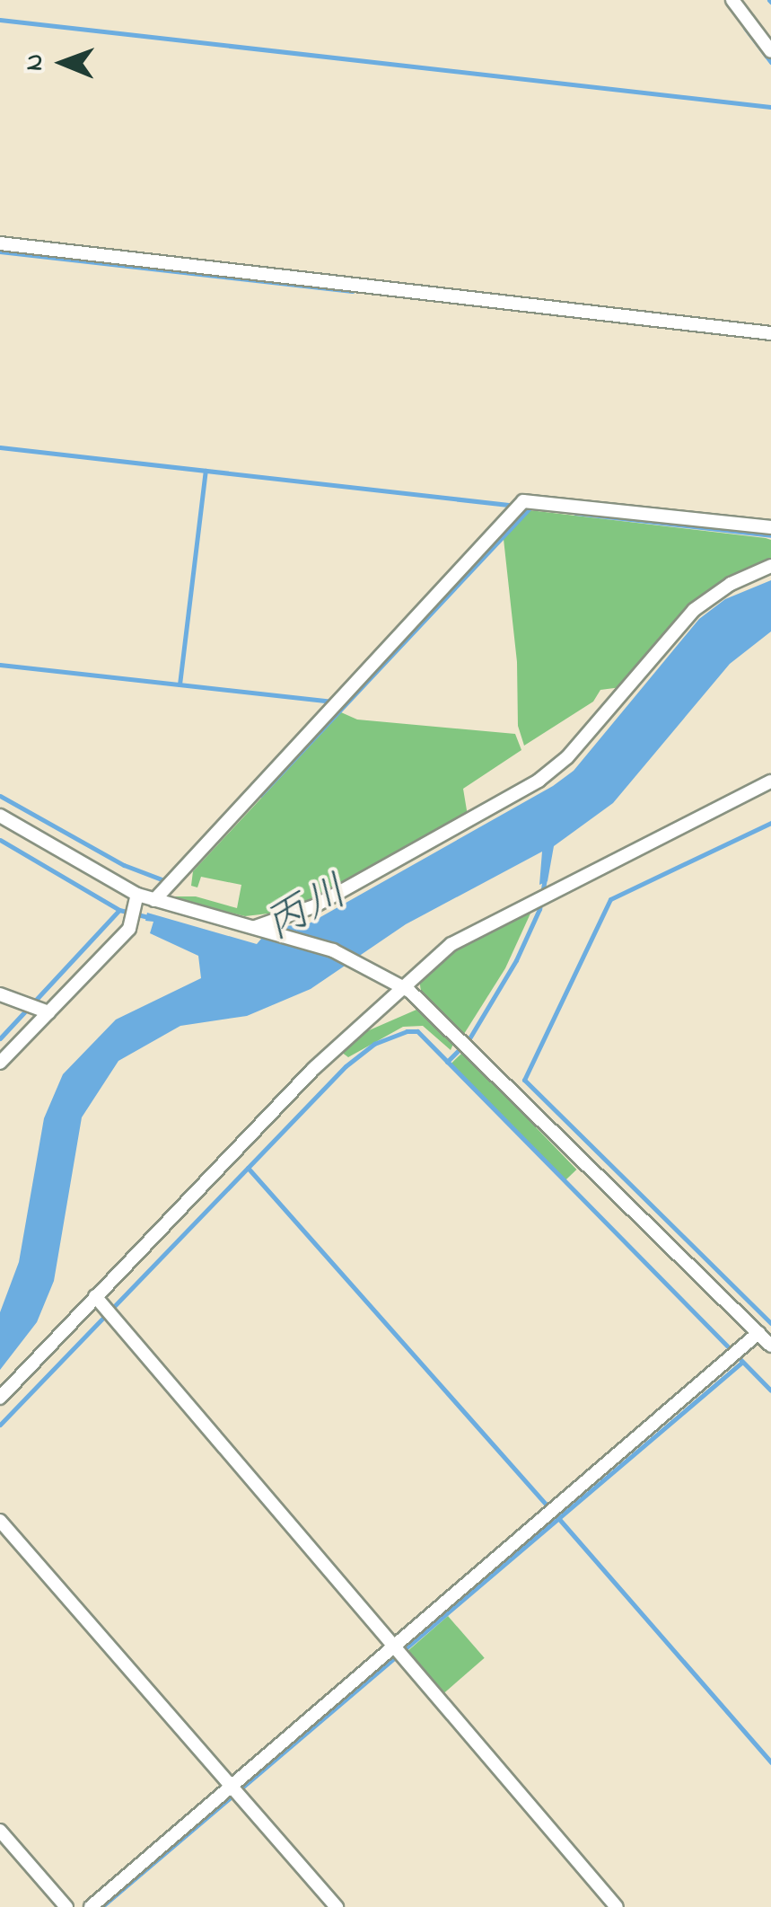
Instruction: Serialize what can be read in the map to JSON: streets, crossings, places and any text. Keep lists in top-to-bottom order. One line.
{"water":["丙川"],"north":"left"}
